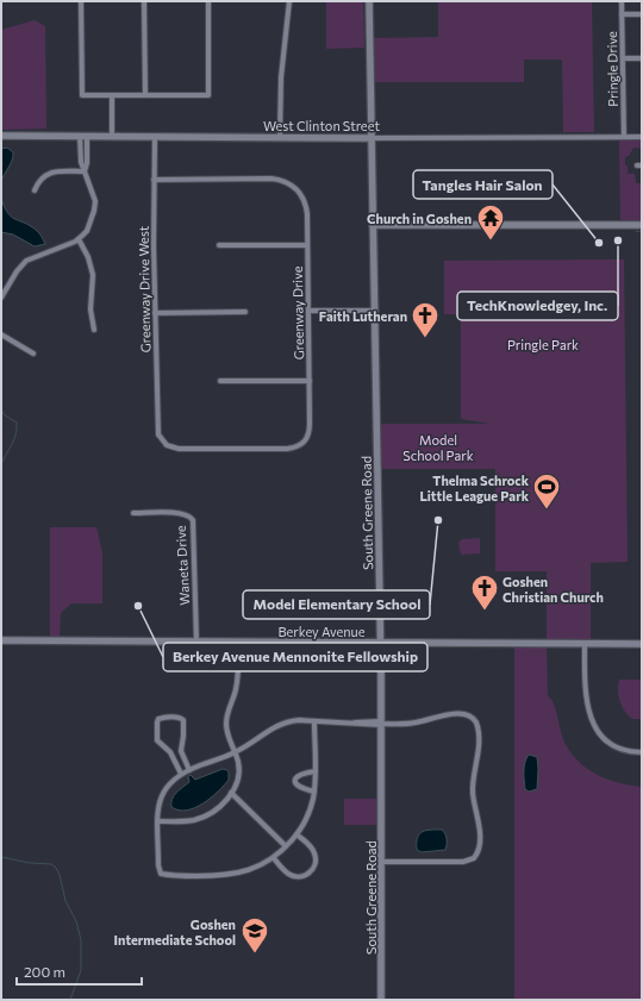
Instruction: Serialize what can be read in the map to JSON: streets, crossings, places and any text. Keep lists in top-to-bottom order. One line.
{"streets":{"street":["Pringle Drive","West Clinton Street","Greenway Drive West","Greenway Drive","South Greene Road","Waneta Drive","Berkey Avenue"]},"crossings":[["Pringle Drive","West Clinton Street"],["West Clinton Street","Greenway Drive West"],["West Clinton Street","South Greene Road"],["Greenway Drive West","Greenway Drive"],["South Greene Road","Berkey Avenue"],["Waneta Drive","Berkey Avenue"]],"parks":["Pringle Park","Model School Park"],"places":{"other":["TechKnowledgey, Inc.","Tangles Hair Salon","Model Elementary School","Berkey Avenue Mennonite Fellowship"],"temple":["Church in Goshen"],"church":["Faith Lutheran","Goshen Christian Church"],"sports":["Thelma Schrock Little League Park"],"school or university":["Goshen Intermediate School"]},"scale_bar":"200 m"}
